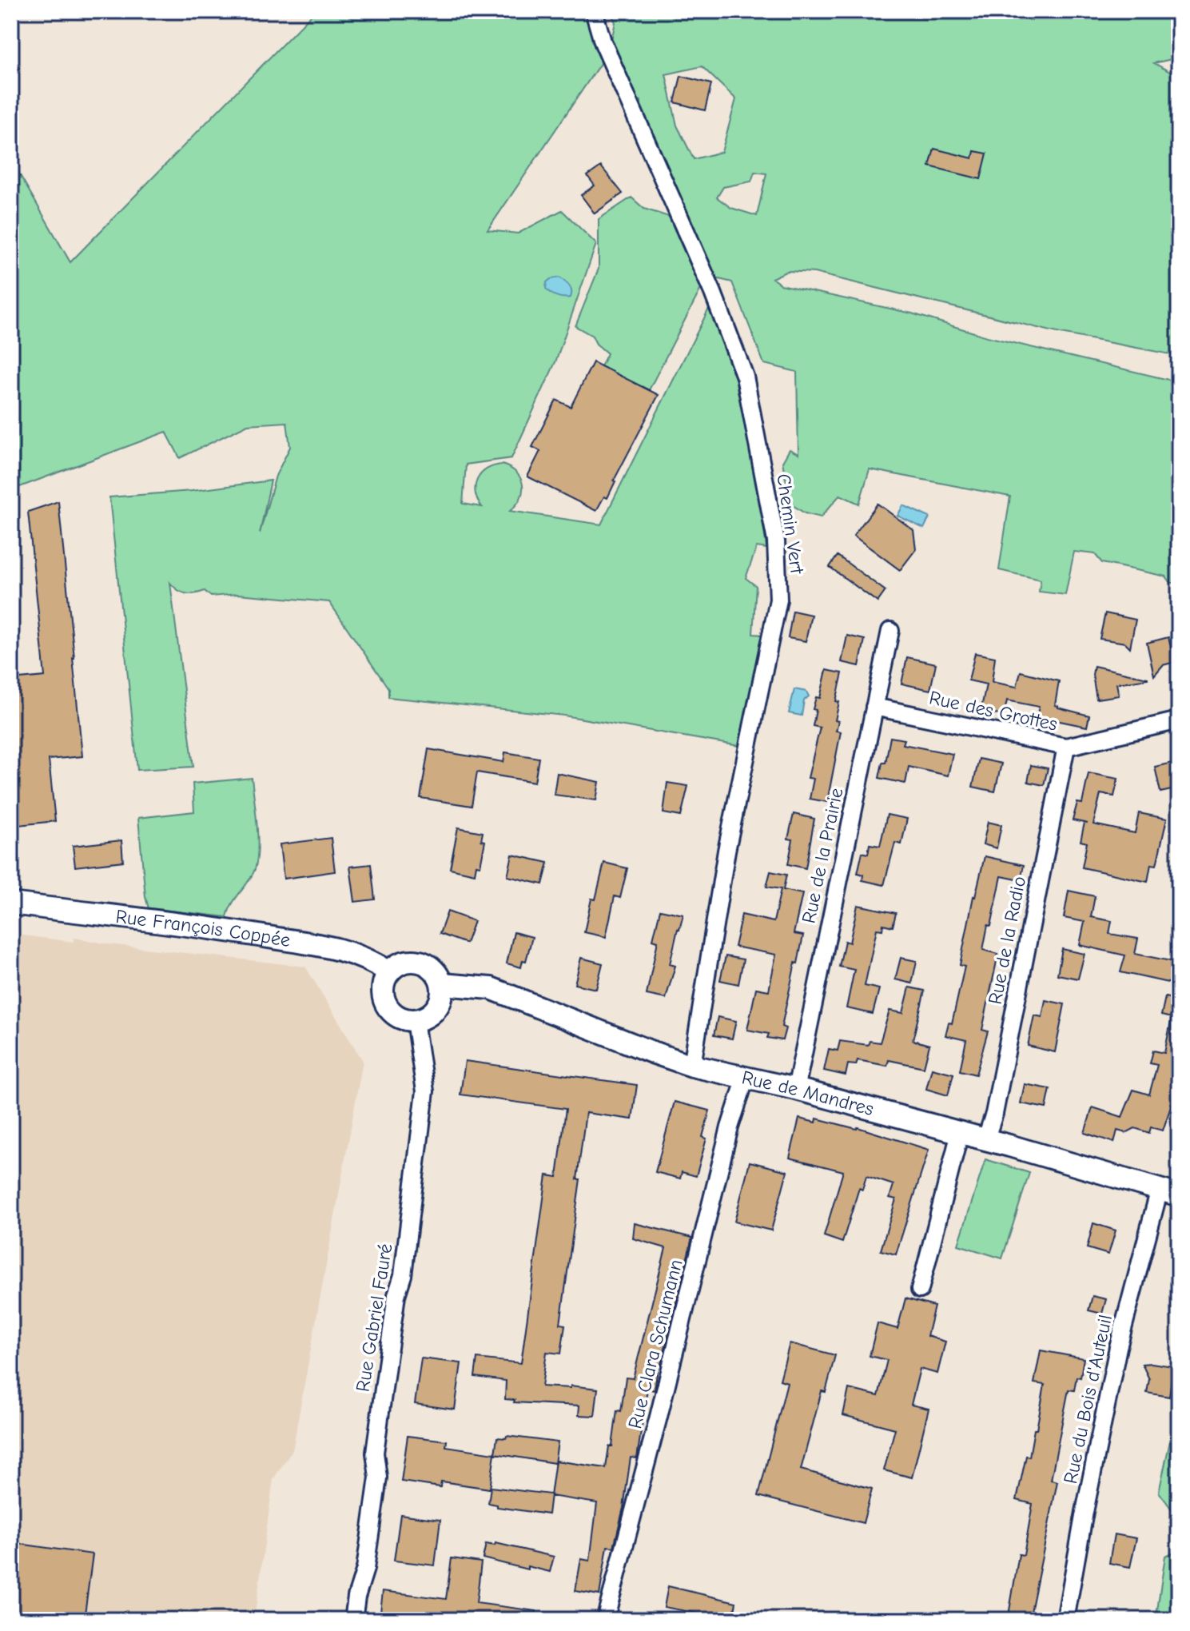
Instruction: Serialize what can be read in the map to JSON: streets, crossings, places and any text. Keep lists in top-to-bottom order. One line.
{"streets":{"street":["Chemin Vert","Rue des Grottes","Rue de la Prairie","Rue François Coppée","Rue de la Radio","Rue de Mandres","Rue Gabriel Fauré","Rue Clara Schumann","Rue du Bois d'Auteuil"]},"crossings":[["Chemin Vert","Rue de Mandres"],["Rue des Grottes","Rue de la Prairie"],["Rue des Grottes","Rue de la Radio"],["Rue de la Prairie","Rue de Mandres"],["Rue François Coppée","Rue de Mandres"],["Rue François Coppée","Rue Gabriel Fauré"],["Rue de la Radio","Rue de Mandres"],["Rue de Mandres","Rue Gabriel Fauré"],["Rue de Mandres","Rue Clara Schumann"],["Rue de Mandres","Rue du Bois d'Auteuil"]]}
